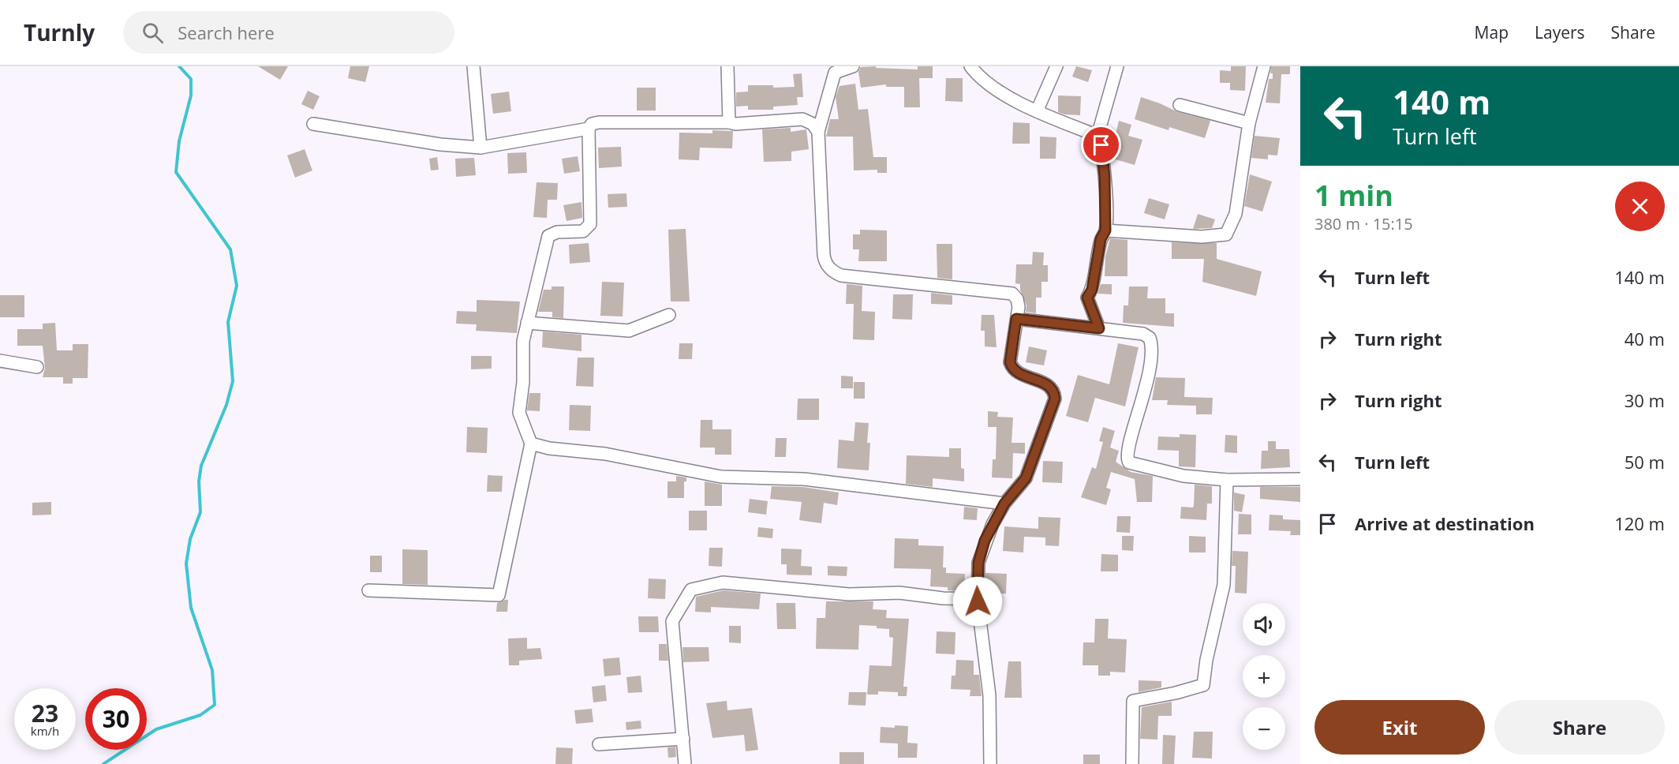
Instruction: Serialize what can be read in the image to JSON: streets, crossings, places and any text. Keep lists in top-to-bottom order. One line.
{"page":{"header":"Turnly","search":"Search here","nav":["Map","Layers","Share"],"turn":["140 m","Turn left"],"heading":["1 min","380 m · 15:15"],"list":[{"name":"Turn left","value":"140 m"},{"name":"Turn right","value":"40 m"},{"name":"Turn right","value":"30 m"},{"name":"Turn left","value":"50 m"},{"name":"Arrive at destination","value":"120 m"}],"map_buttons":["+","−"],"speed":"23 km/h","limit":"30","buttons":["Exit","Share"]}}
